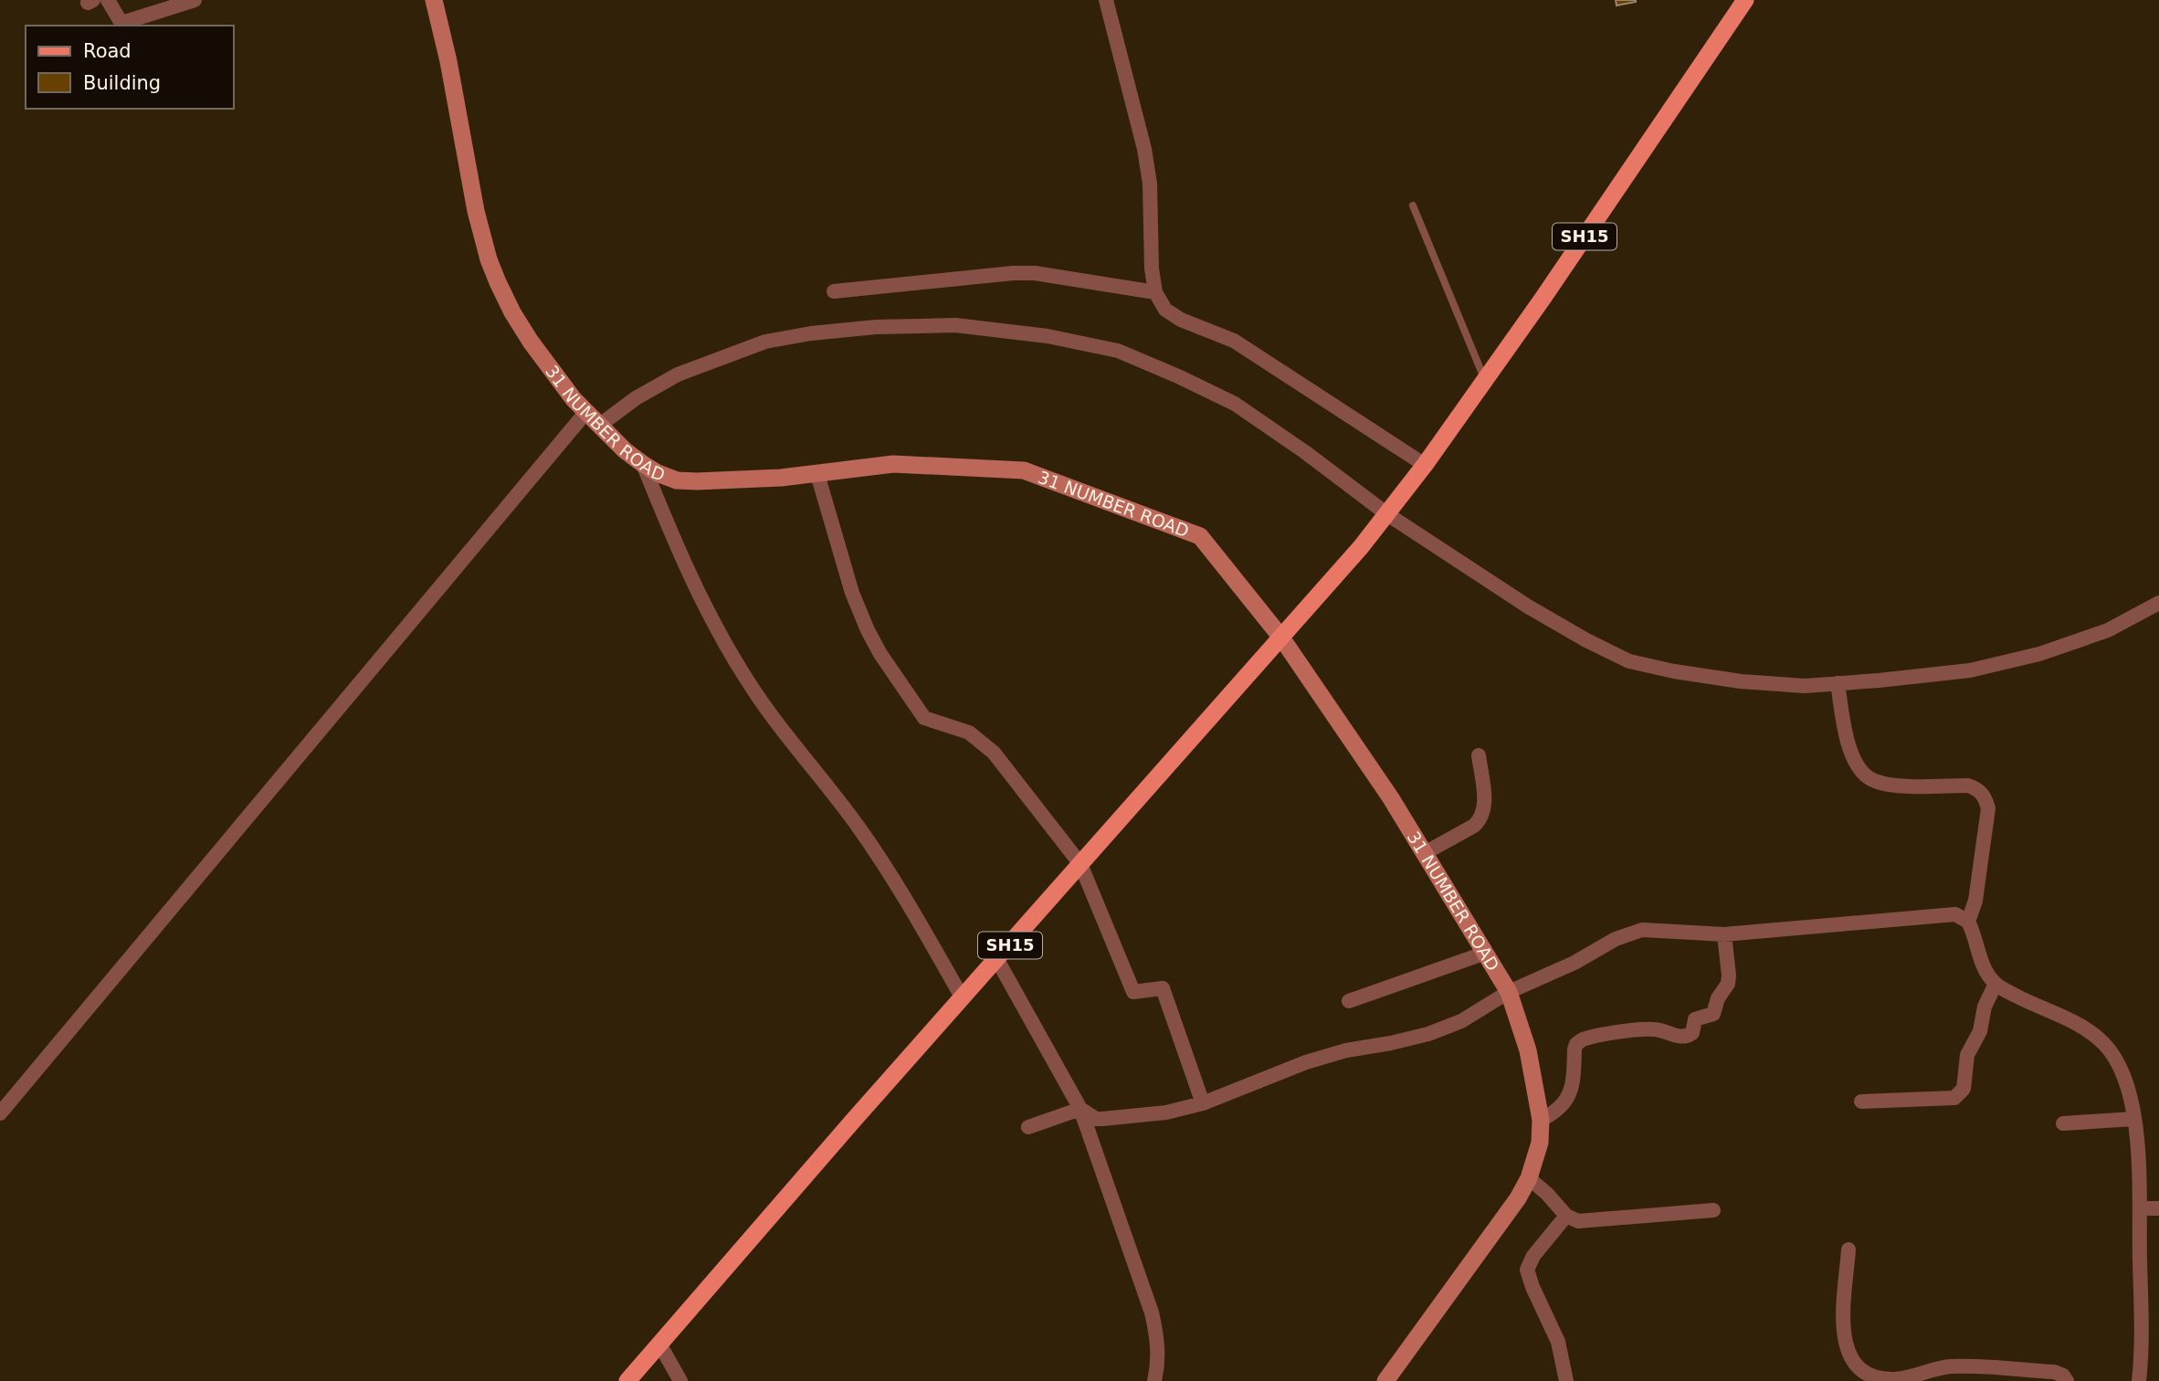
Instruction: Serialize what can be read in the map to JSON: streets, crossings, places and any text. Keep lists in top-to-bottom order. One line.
{"streets":{"main road":["SH15","31 NUMBER ROAD"]},"crossings":[["SH15","31 NUMBER ROAD"]],"legend":["Road","Building"]}
